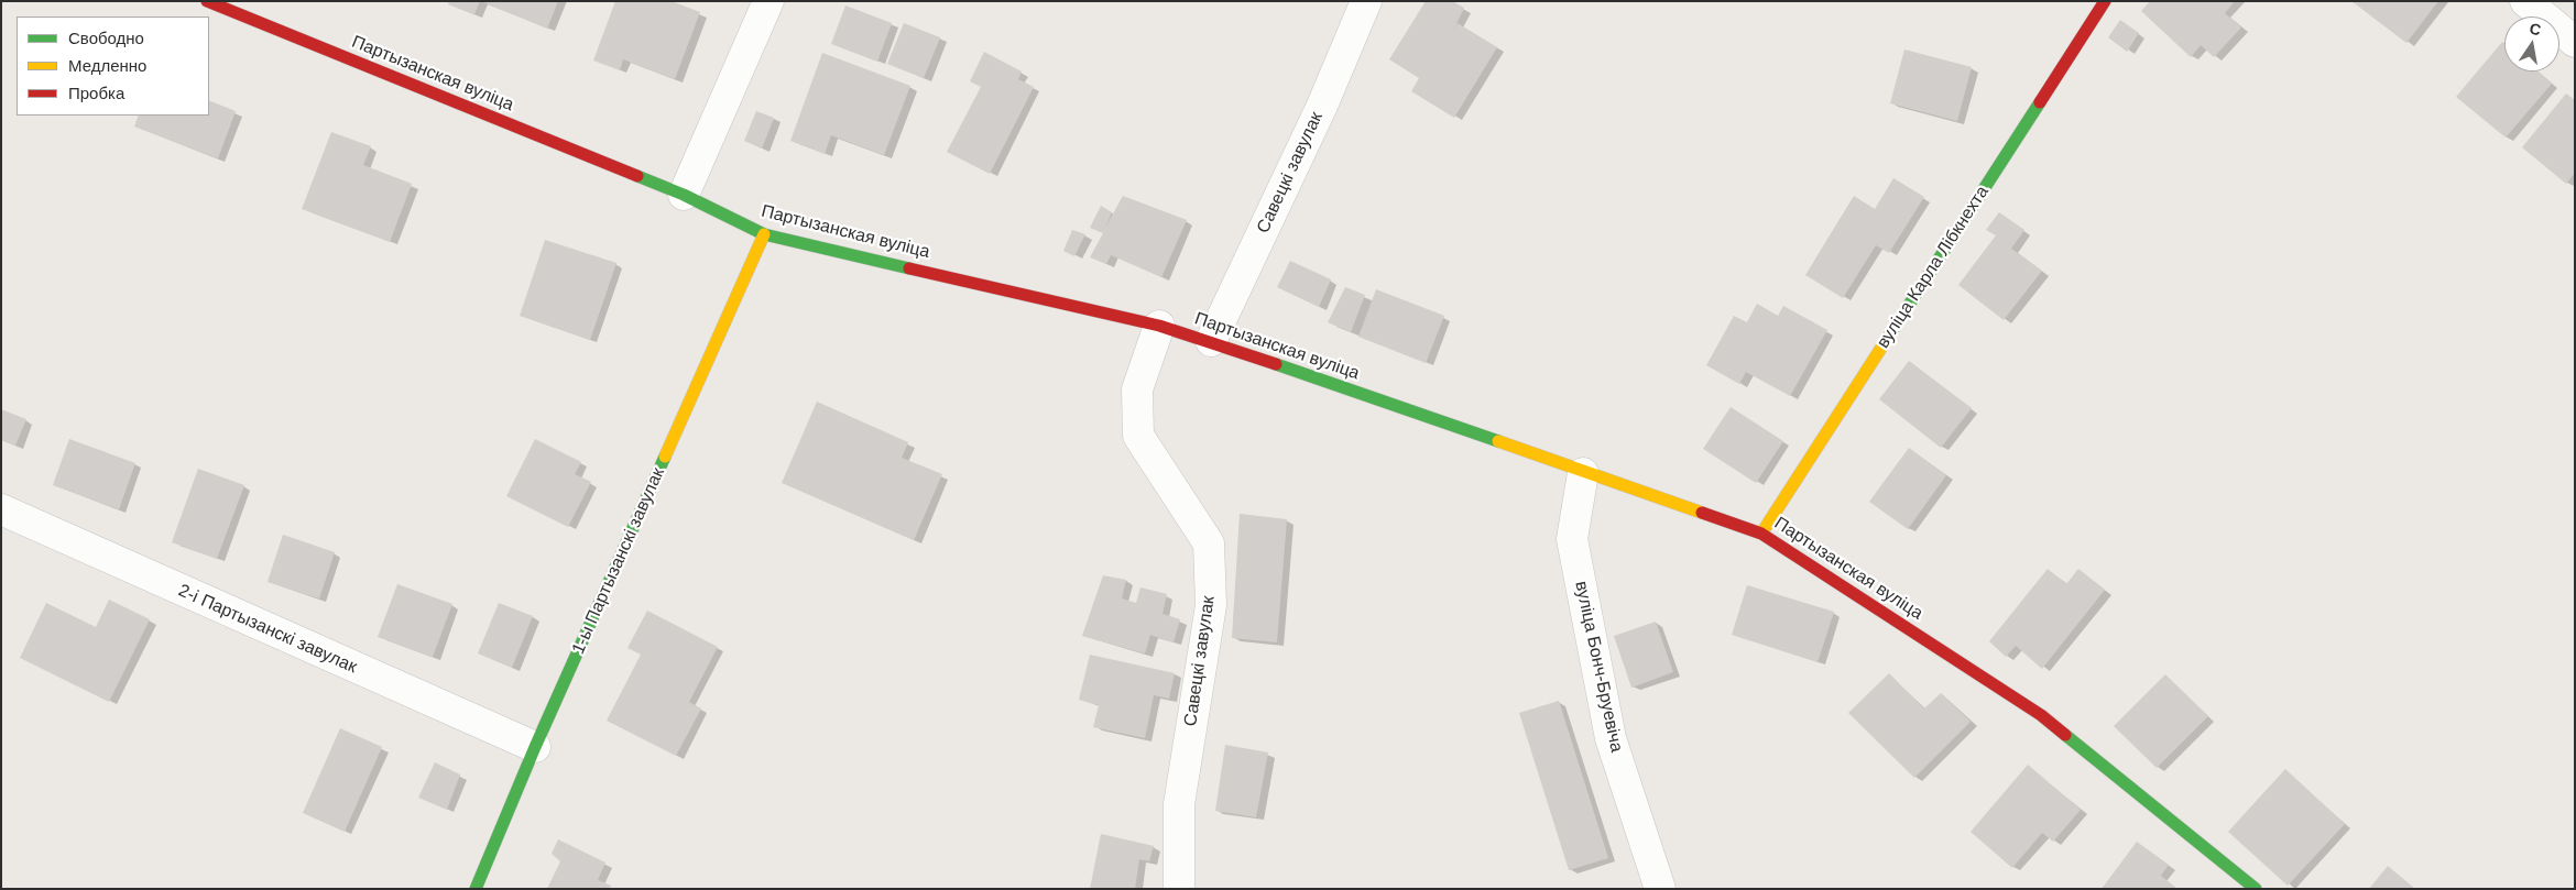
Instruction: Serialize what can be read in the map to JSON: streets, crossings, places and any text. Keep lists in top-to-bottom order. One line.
{"streets":{"street":["Партызанская вуліца","Савецкі завулак","вуліца Карла Лібкнехта","1-ы Партызанскі завулак","2-і Партызанскі завулак","вуліца Бонч-Бруевіча"]},"crossings":[["Партызанская вуліца","Савецкі завулак"],["Партызанская вуліца","вуліца Карла Лібкнехта"],["Партызанская вуліца","1-ы Партызанскі завулак"],["Партызанская вуліца","вуліца Бонч-Бруевіча"],["1-ы Партызанскі завулак","2-і Партызанскі завулак"]],"legend":["Свободно","Медленно","Пробка"],"north":"top"}
